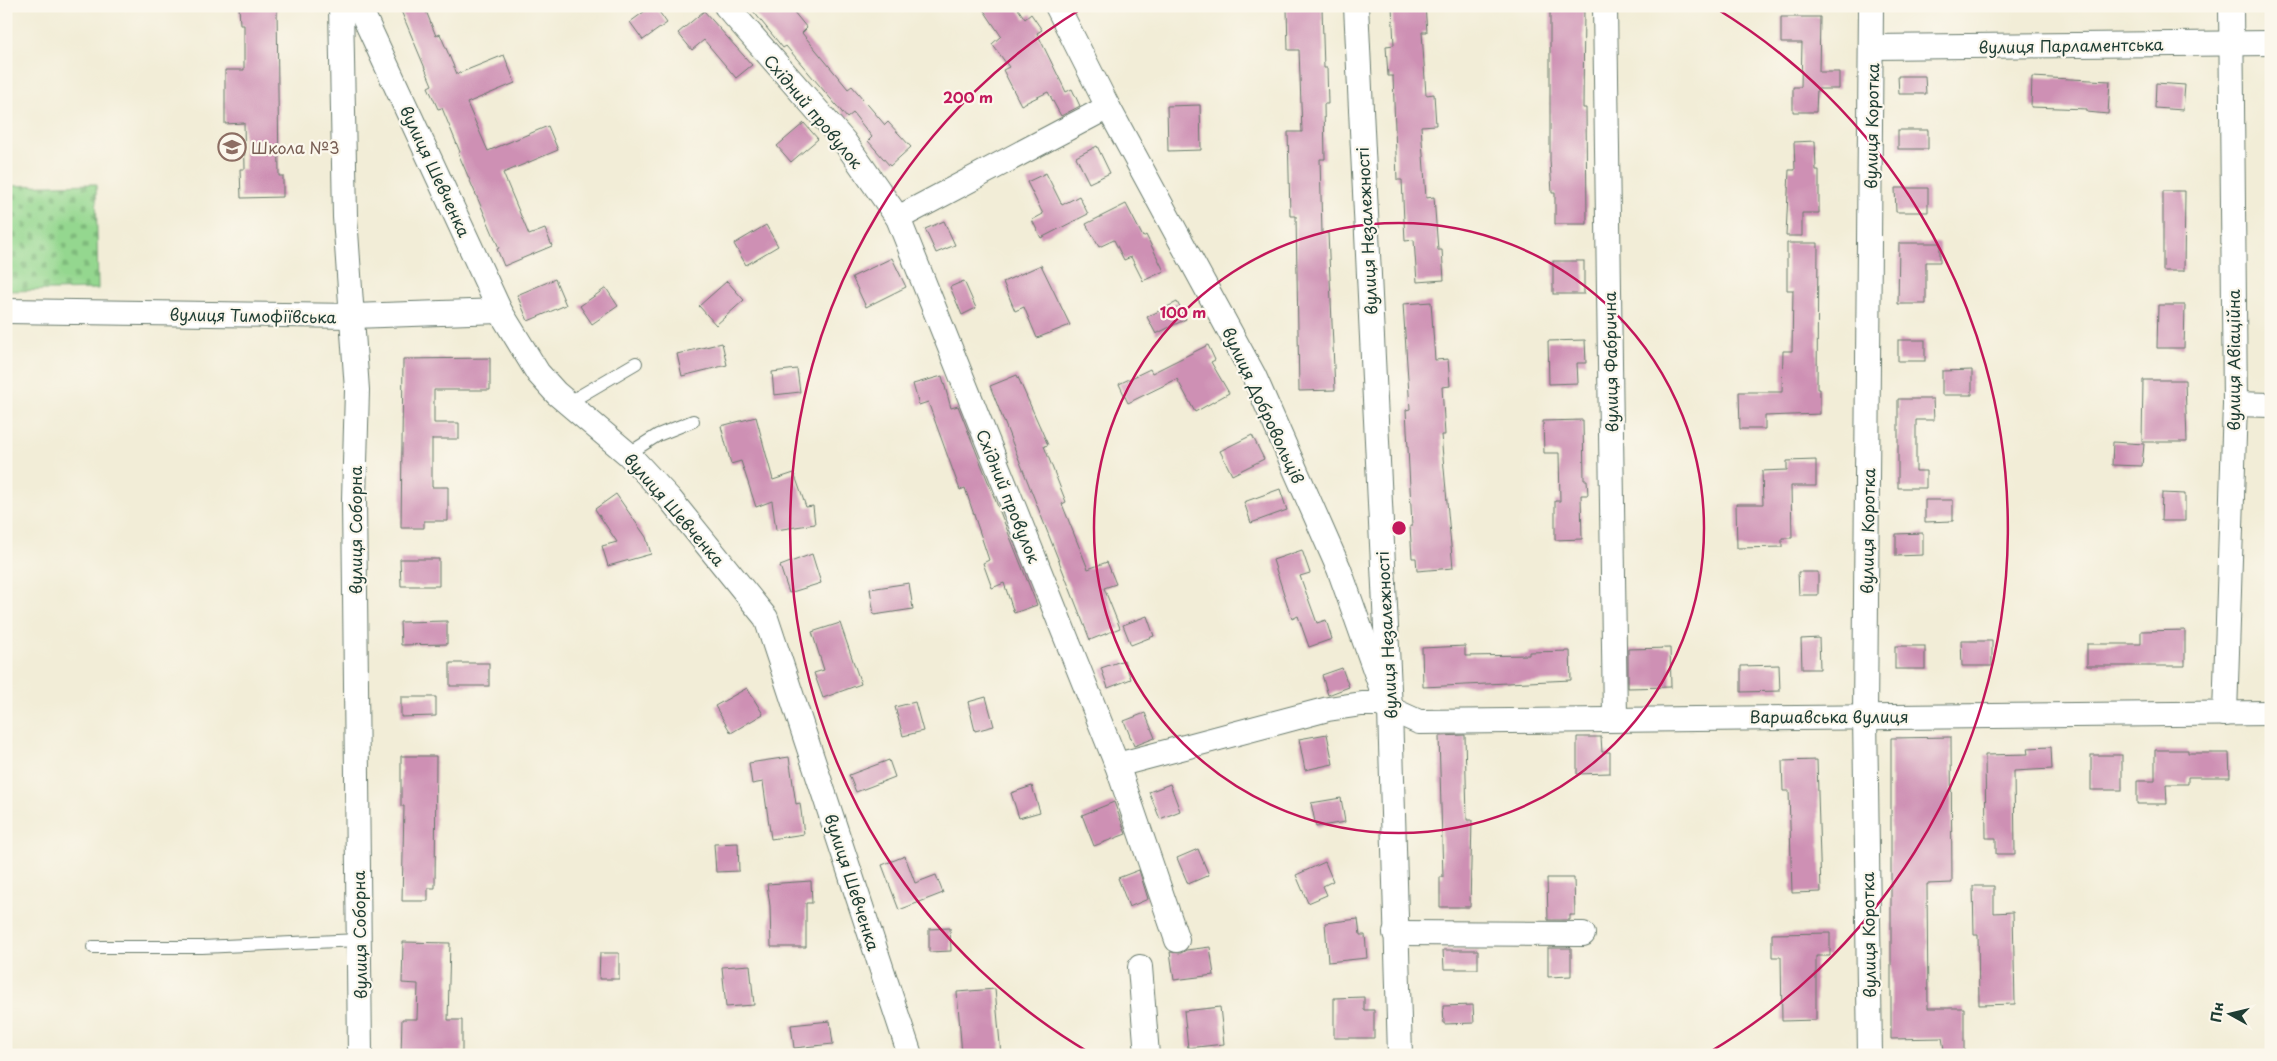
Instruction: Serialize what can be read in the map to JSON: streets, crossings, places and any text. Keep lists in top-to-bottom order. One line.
{"streets":{"street":["вулиця Парламентська","Східний провулок","вулиця Коротка","вулиця Шевченка","вулиця Незалежності","вулиця Тимофіївська","вулиця Авіаційна","вулиця Фабрична","вулиця Добровольців","вулиця Соборна","Варшавська вулиця"]},"crossings":[["вулиця Парламентська","вулиця Коротка"],["вулиця Парламентська","вулиця Авіаційна"],["вулиця Коротка","Варшавська вулиця"],["вулиця Шевченка","вулиця Тимофіївська"],["вулиця Незалежності","вулиця Добровольців"],["вулиця Незалежності","Варшавська вулиця"],["вулиця Тимофіївська","вулиця Соборна"],["вулиця Авіаційна","Варшавська вулиця"],["вулиця Фабрична","Варшавська вулиця"],["вулиця Добровольців","Варшавська вулиця"]],"places":{"school or university":["Школа №3"]},"north":"left","rings":["200 m","100 m"]}
